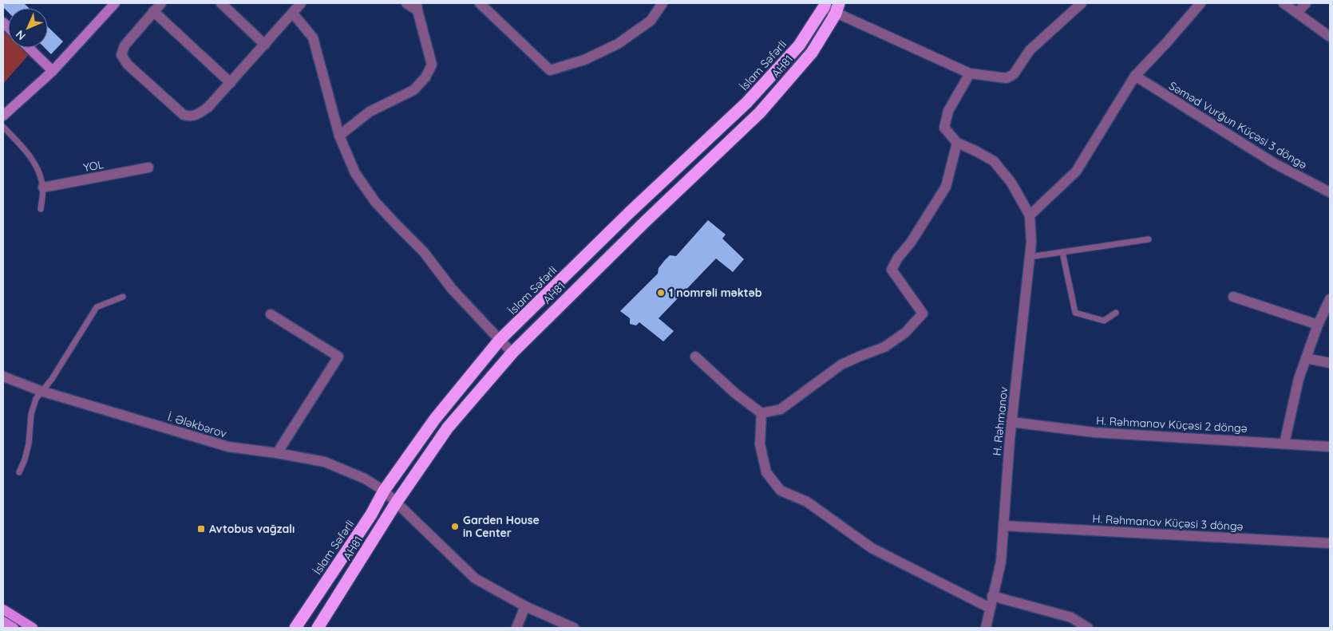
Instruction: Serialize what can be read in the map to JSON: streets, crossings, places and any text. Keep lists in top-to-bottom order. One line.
{"streets":{"highway":["İslam Səfərli","AH81"],"street":["Səməd Vurğun Küçəsi 3 döngə","YOL","H. Rəhmanov","H. Rəhmanov Küçəsi 2 döngə","İ. Ələkbərov","H. Rəhmanov Küçəsi 3 döngə"]},"crossings":[["İslam Səfərli","İ. Ələkbərov"],["AH81","İ. Ələkbərov"],["H. Rəhmanov","H. Rəhmanov Küçəsi 2 döngə"],["H. Rəhmanov","H. Rəhmanov Küçəsi 3 döngə"]],"places":{"other":["1 nomrəli məktəb","Garden House in Center"],"transit":["Avtobus vağzalı"]},"north":"bottom left"}
